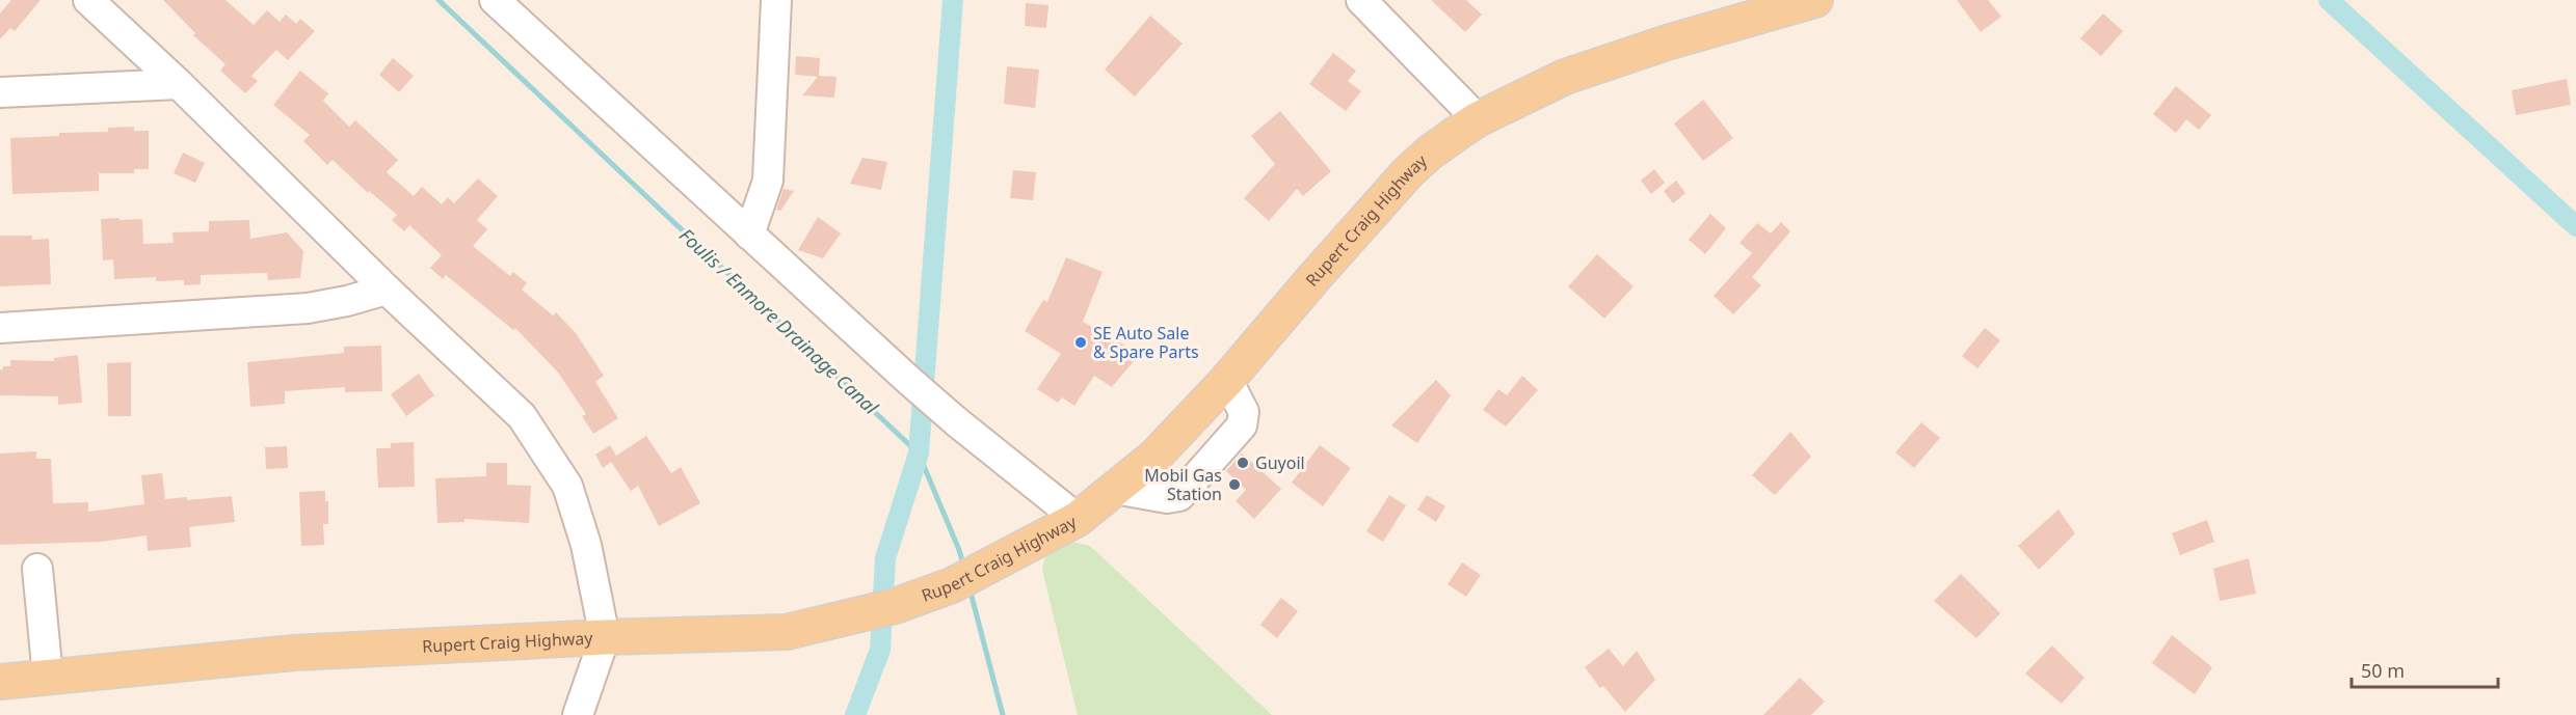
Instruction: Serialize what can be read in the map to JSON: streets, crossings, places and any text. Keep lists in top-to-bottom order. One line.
{"streets":{"main road":["Rupert Craig Highway"]},"water":["Foulis / Enmore Drainage Canal"],"places":["SE Auto Sale & Spare Parts","Guyoil","Mobil Gas Station"],"scale_bar":"50 m"}
